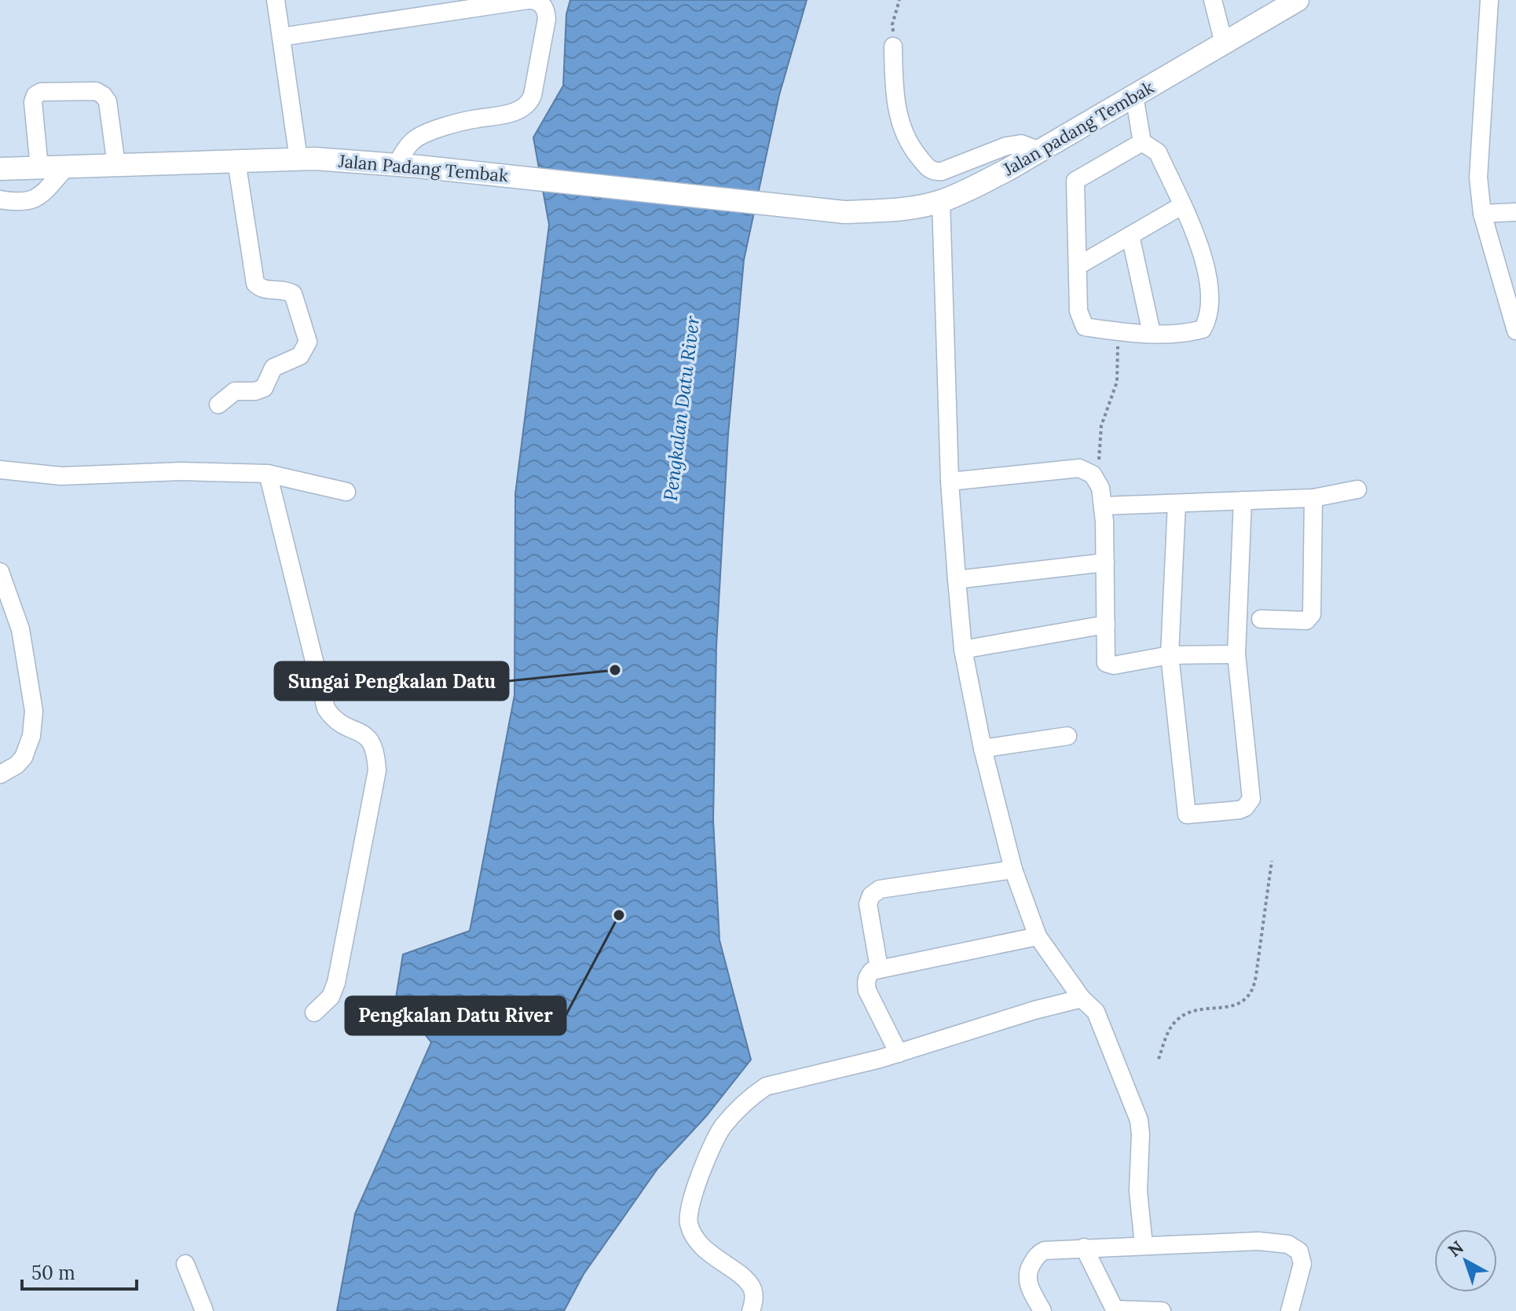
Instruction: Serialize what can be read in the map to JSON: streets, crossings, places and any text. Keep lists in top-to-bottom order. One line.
{"streets":{"main road":["Jalan padang Tembak","Jalan Padang Tembak"]},"crossings":[["Jalan padang Tembak","Jalan Padang Tembak"]],"water":["Pengkalan Datu River"],"places":["Sungai Pengkalan Datu","Pengkalan Datu River"],"scale_bar":"50 m","north":"top left"}
